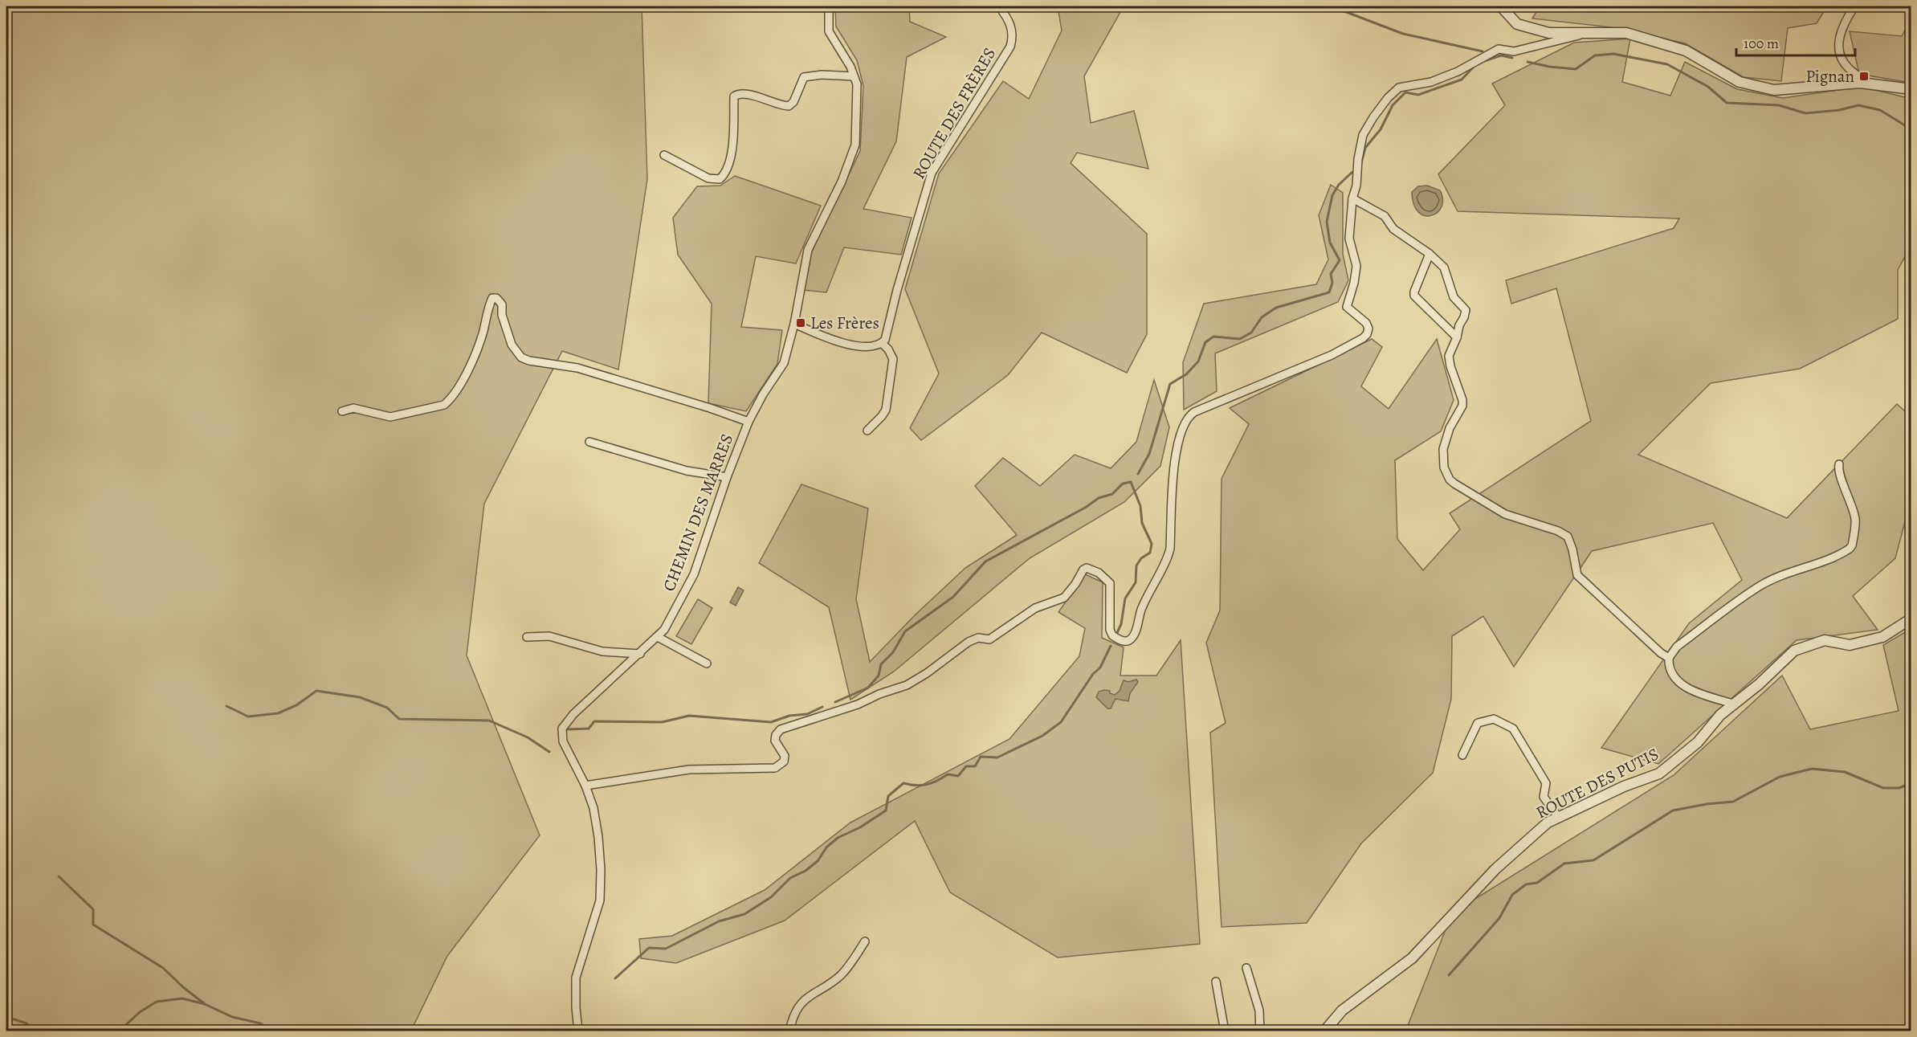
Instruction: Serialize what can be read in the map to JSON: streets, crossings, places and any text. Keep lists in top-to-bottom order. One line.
{"streets":{"street":["ROUTE DES FRÈRES","CHEMIN DES MARRES","ROUTE DES PUTIS"]},"places":{"transit":["Pignan","Les Frères"]},"scale_bar":"100 m"}
